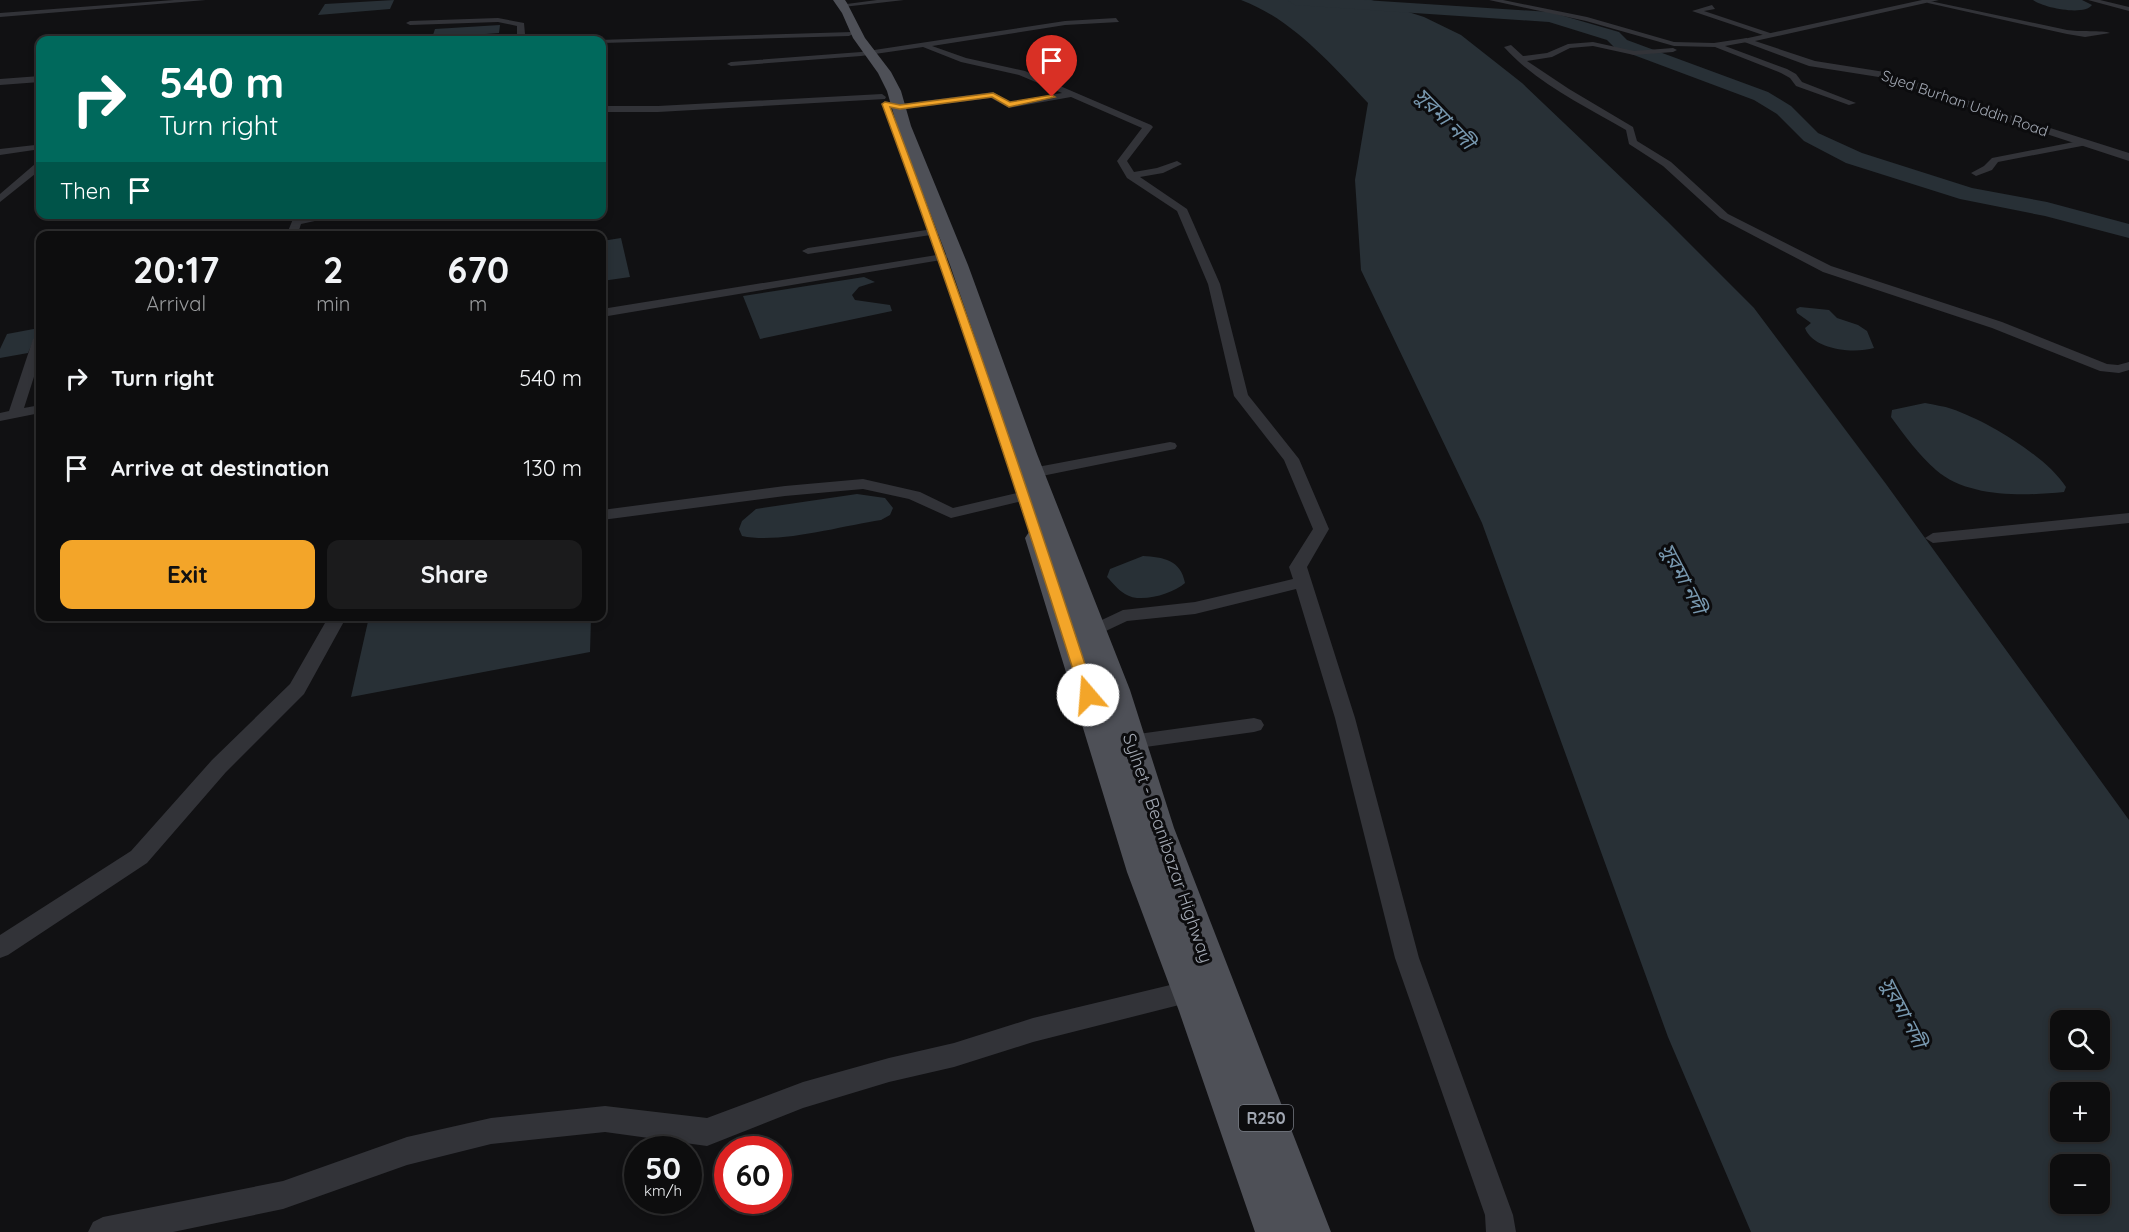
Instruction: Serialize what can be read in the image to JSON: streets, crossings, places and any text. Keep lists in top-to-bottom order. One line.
{"streets":{"main road":["Sylhet - Beanibazar Highway","R250"],"street":["Syed Burhan Uddin Road"]},"water":["সুরমা নদী"],"page":{"turn":["540 m","Turn right"],"then":"Then","eta":["20:17","Arrival","2","min","670","m"],"list":[{"name":"Turn right","value":"540 m"},{"name":"Arrive at destination","value":"130 m"}],"buttons":["Exit","Share"],"map_buttons":["+","−"],"speed":"50 km/h","limit":"60"}}
